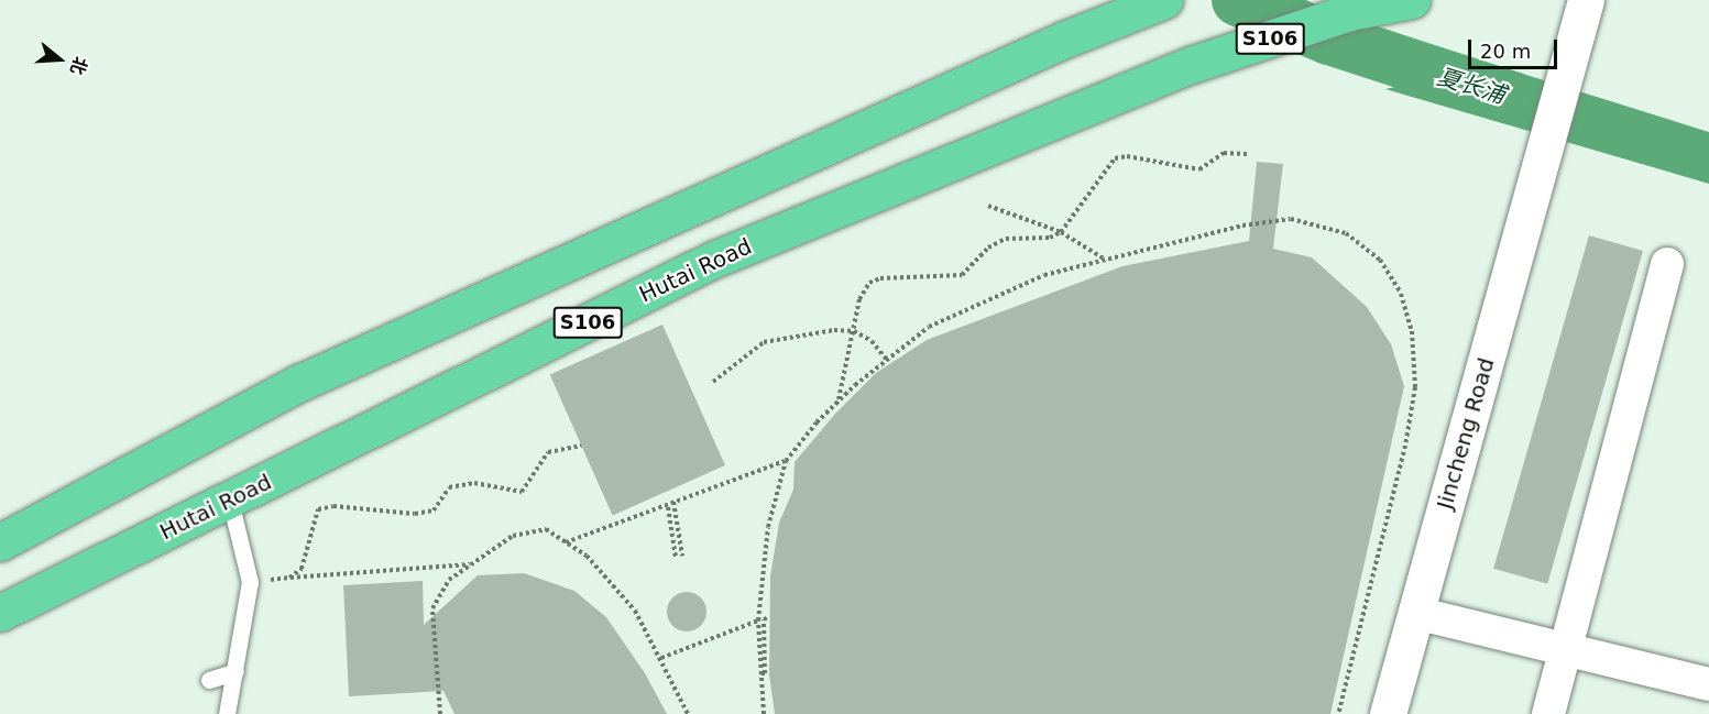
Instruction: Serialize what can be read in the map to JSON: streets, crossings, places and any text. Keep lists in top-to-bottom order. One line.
{"streets":{"main road":["S106","Hutai Road"],"street":["Jincheng Road"]},"water":["夏长浦"],"scale_bar":"20 m","north":"right"}
